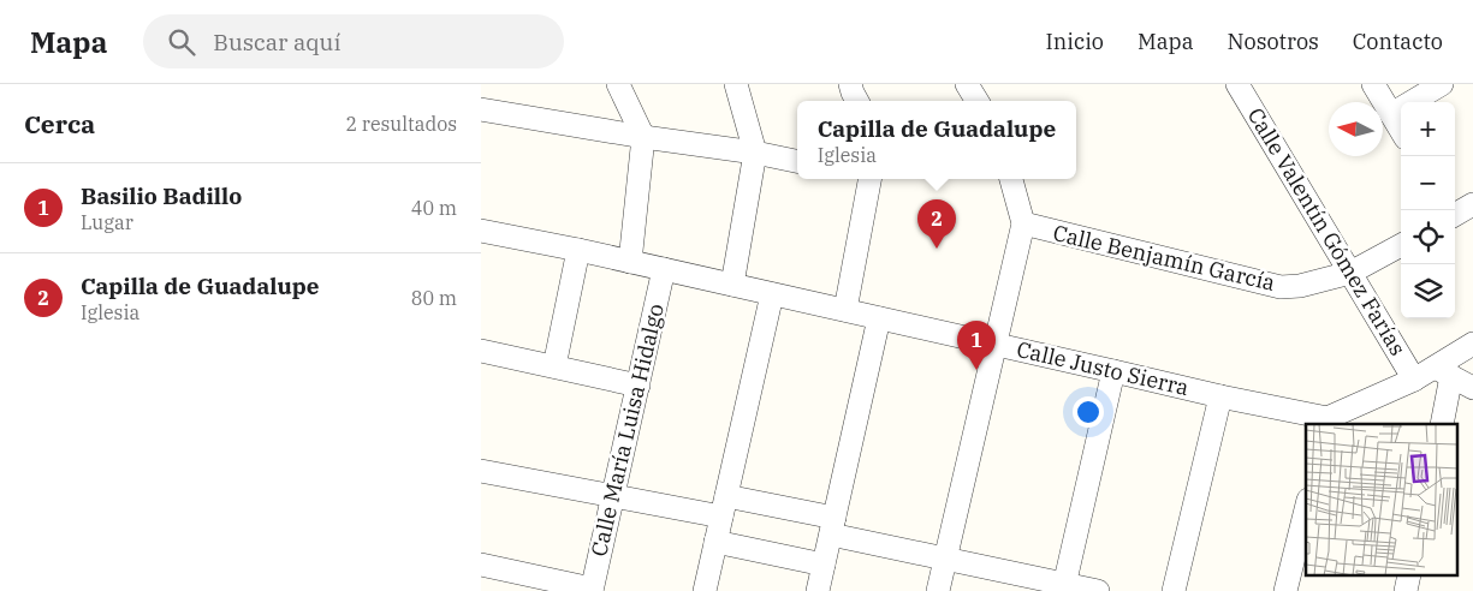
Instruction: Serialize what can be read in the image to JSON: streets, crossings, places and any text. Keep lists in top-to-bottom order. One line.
{"streets":{"street":["Calle Valentín Gómez Farías","Calle Benjamín García","Calle Justo Sierra","Calle María Luisa Hidalgo"]},"crossings":[["Calle Valentín Gómez Farías","Calle Benjamín García"],["Calle Valentín Gómez Farías","Calle Justo Sierra"],["Calle Justo Sierra","Calle María Luisa Hidalgo"]],"north":"left","page":{"header":"Mapa","search":"Buscar aquí","nav":["Inicio","Mapa","Nosotros","Contacto"],"heading":["Cerca","2 resultados"],"popup":["Capilla de Guadalupe","Iglesia"],"map_buttons":["+","−"],"list":[{"mark":"1","name":"Basilio Badillo","note":"Lugar","value":"40 m"},{"mark":"2","name":"Capilla de Guadalupe","note":"Iglesia","value":"80 m"}],"pins":["2","1"]}}
